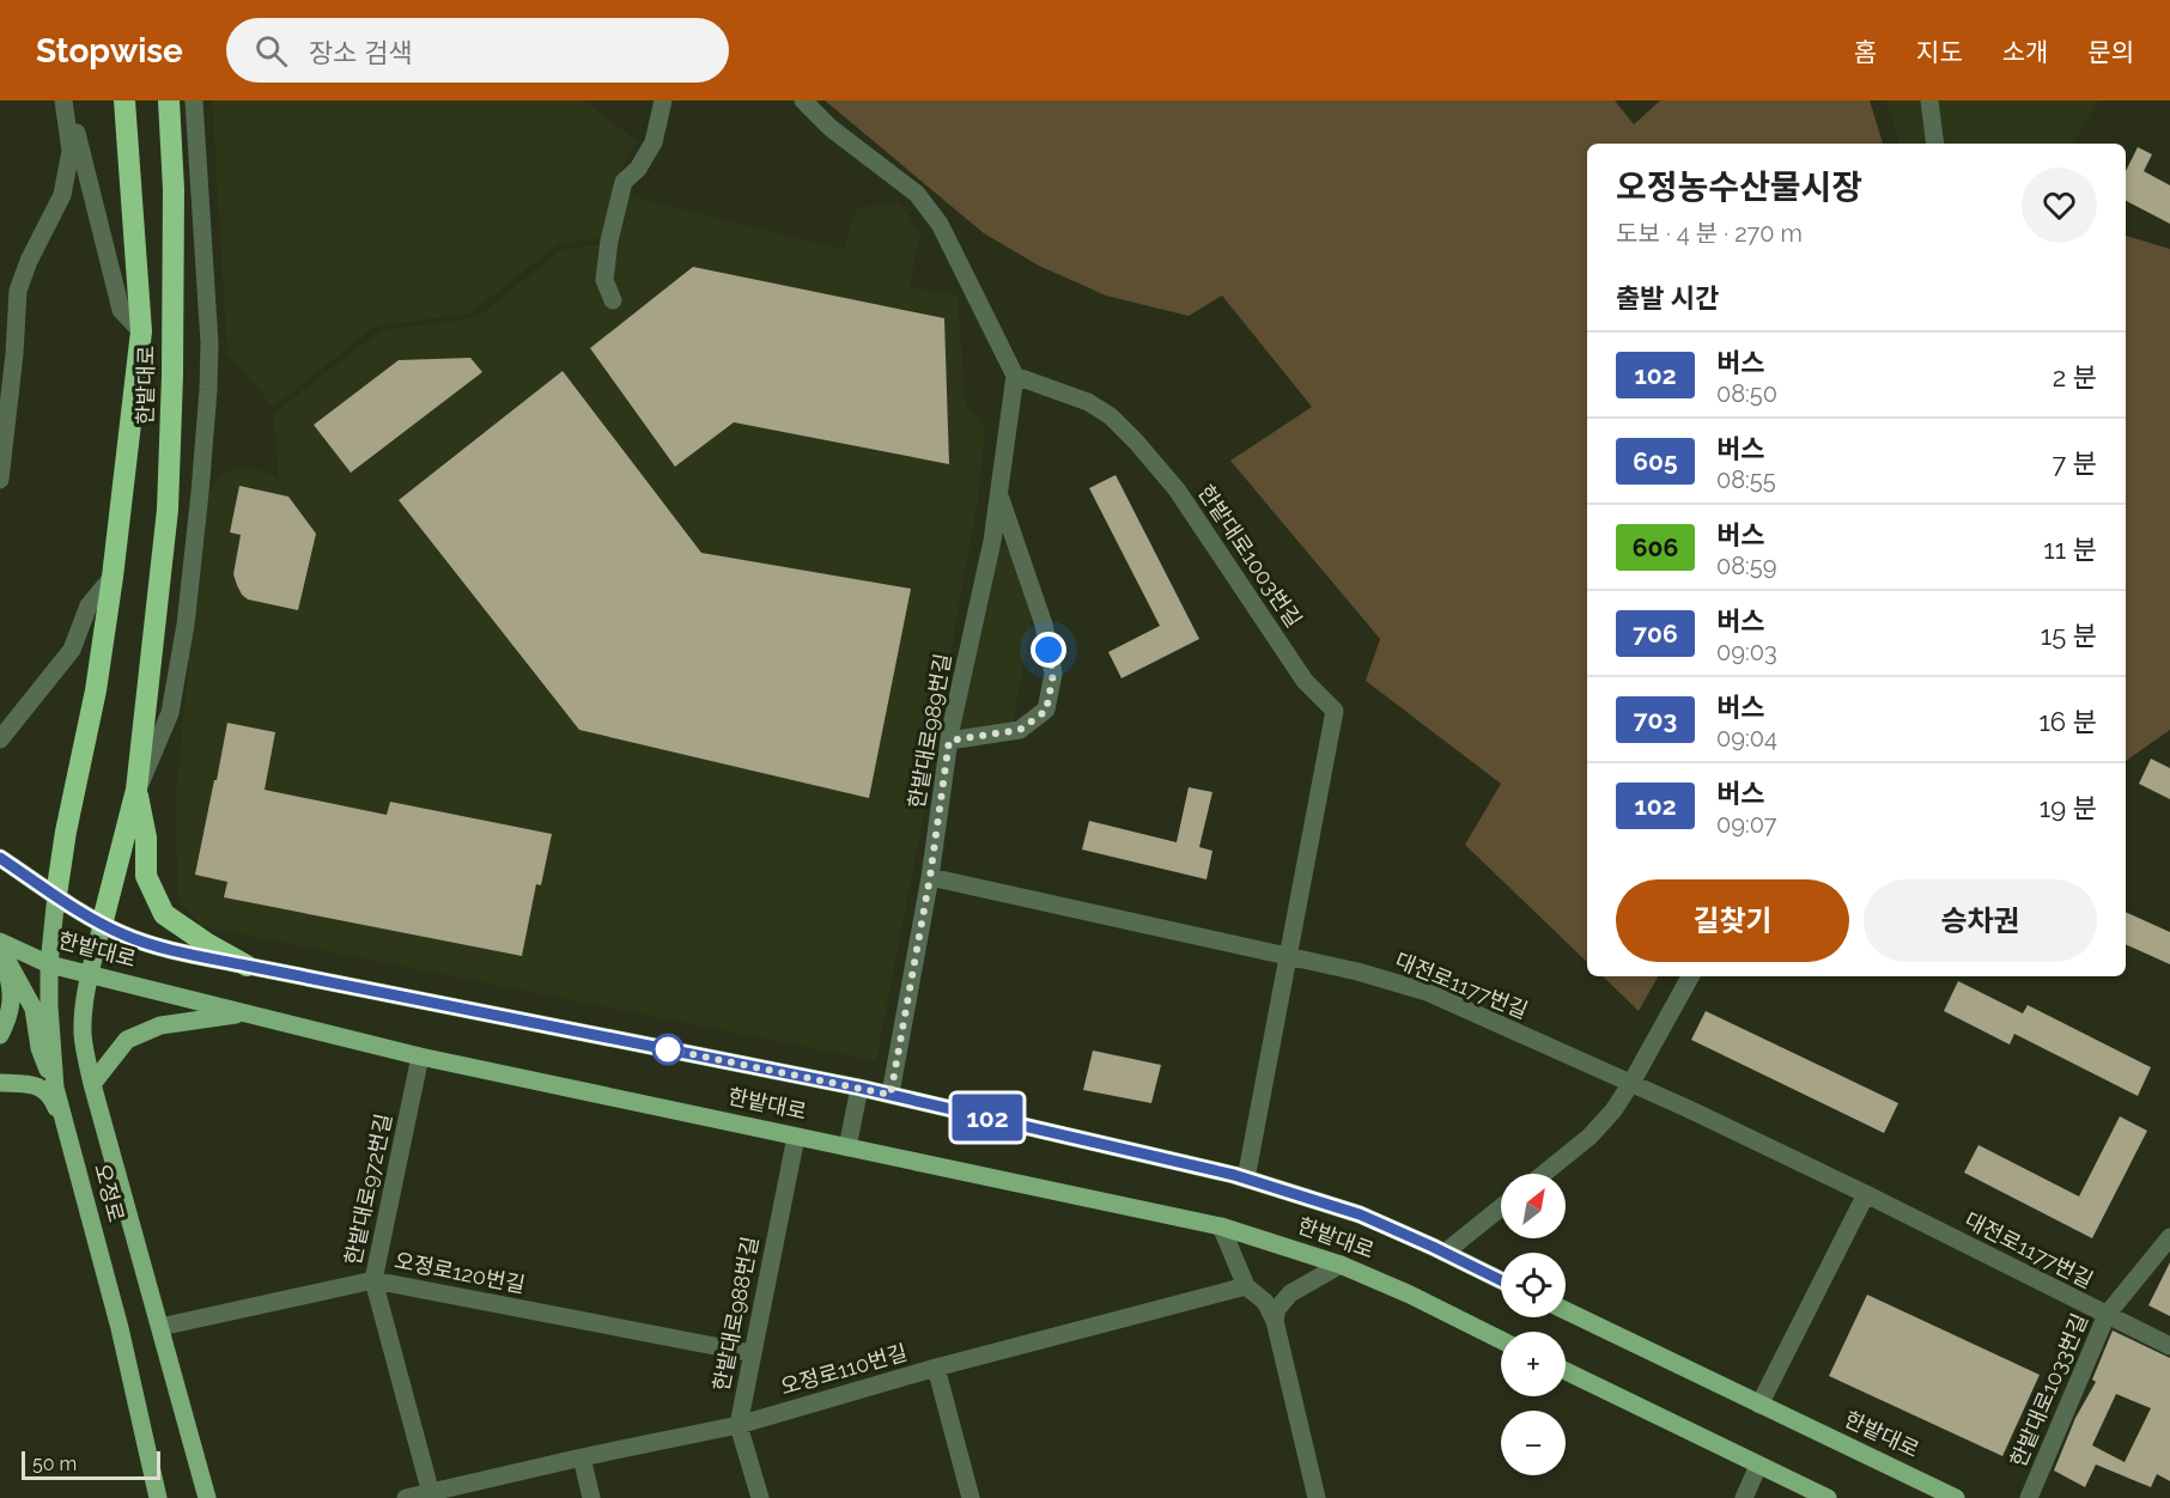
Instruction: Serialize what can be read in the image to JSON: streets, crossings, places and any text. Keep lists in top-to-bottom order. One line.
{"streets":{"highway":["한밭대로"],"main road":["오정로"],"street":["한밭대로1003번길","한밭대로989번길","대전로1177번길","한밭대로972번길","오정로120번길","한밭대로988번길","오정로110번길","한밭대로1033번길"]},"crossings":[["한밭대로","한밭대로1003번길"],["한밭대로","한밭대로989번길"],["한밭대로","한밭대로972번길"],["한밭대로","오정로"],["한밭대로","한밭대로988번길"],["한밭대로1003번길","한밭대로989번길"],["한밭대로1003번길","대전로1177번길"],["한밭대로989번길","대전로1177번길"],["대전로1177번길","한밭대로1033번길"],["한밭대로972번길","오정로120번길"],["한밭대로972번길","오정로110번길"],["오정로","오정로120번길"],["오정로120번길","한밭대로988번길"],["한밭대로988번길","오정로110번길"]],"lines":["bus line 102"],"scale_bar":"50 m","north":"top right","page":{"header":"Stopwise","search":"장소 검색","nav":["홈","지도","소개","문의"],"on_map":"102","heading":[["오정농수산물시장","도보 · 4 분 · 270 m"],"출발 시간"],"list":[{"mark":"102","name":"버스","note":"08:50","value":"2 분"},{"mark":"605","name":"버스","note":"08:55","value":"7 분"},{"mark":"606","name":"버스","note":"08:59","value":"11 분"},{"mark":"706","name":"버스","note":"09:03","value":"15 분"},{"mark":"703","name":"버스","note":"09:04","value":"16 분"},{"mark":"102","name":"버스","note":"09:07","value":"19 분"}],"buttons":["길찾기","승차권"],"map_buttons":["+","−"],"scale":"50 m"}}
